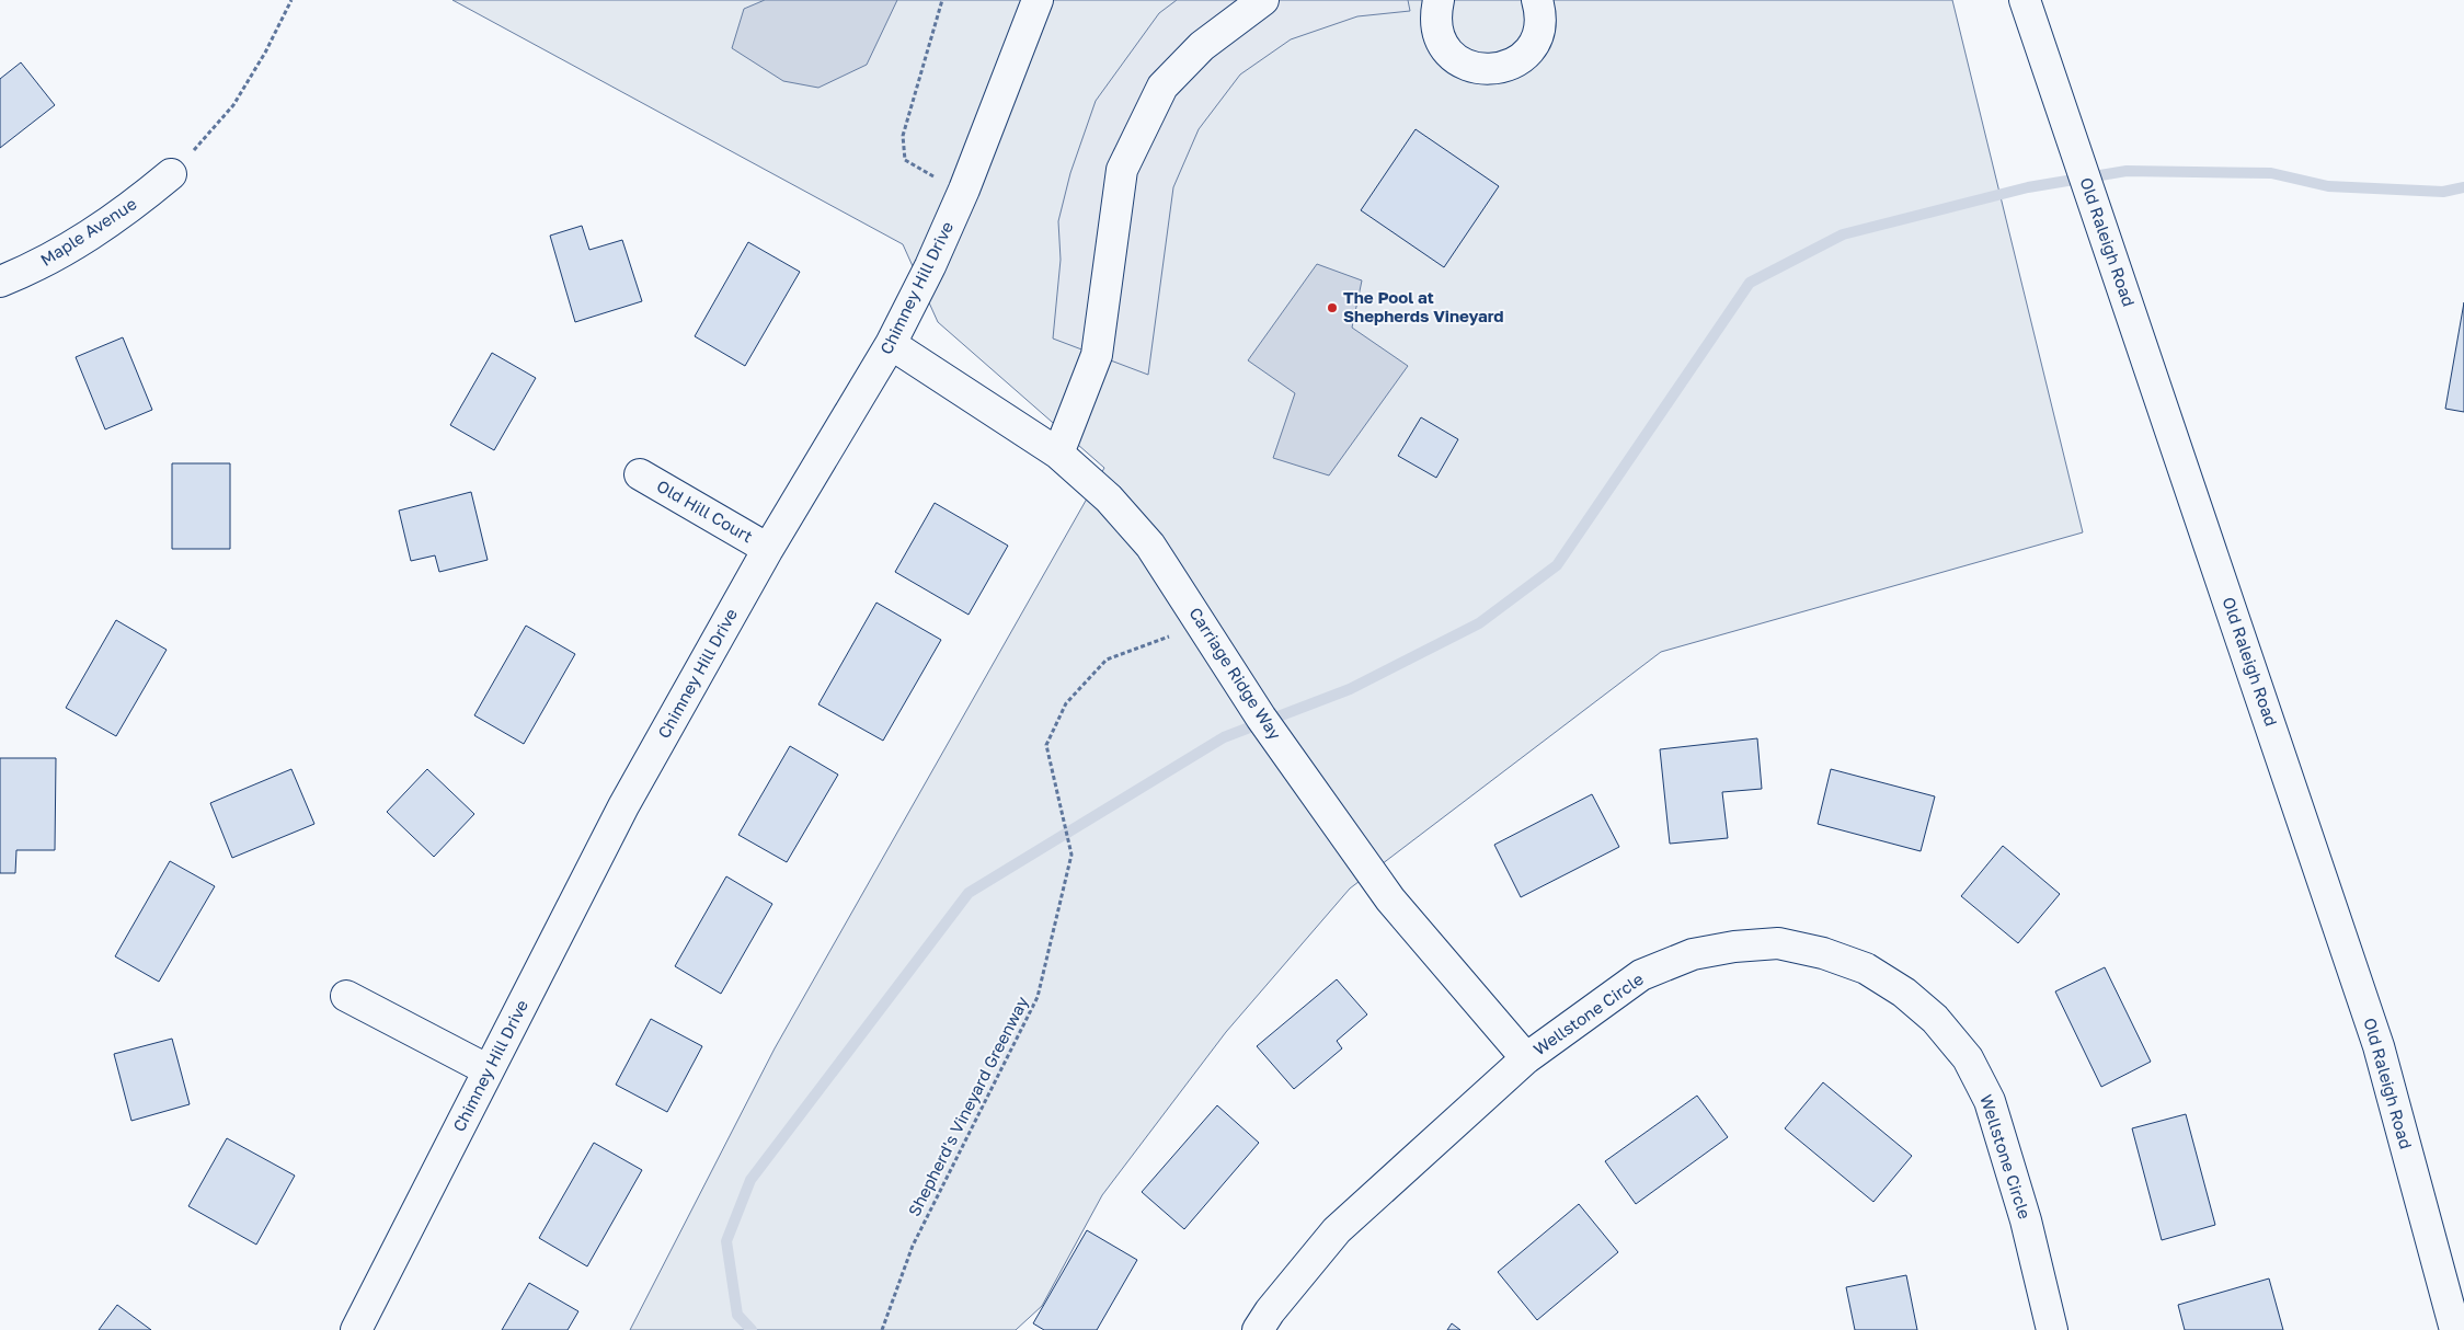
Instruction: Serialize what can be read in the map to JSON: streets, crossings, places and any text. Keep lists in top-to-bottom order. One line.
{"streets":{"street":["Maple Avenue","Old Raleigh Road","Chimney Hill Drive","Old Hill Court","Carriage Ridge Way","Wellstone Circle"],"path":["Shepherd's Vineyard Greenway"]},"crossings":[["Chimney Hill Drive","Old Hill Court"],["Chimney Hill Drive","Carriage Ridge Way"],["Carriage Ridge Way","Wellstone Circle"]],"places":["The Pool at Shepherds Vineyard"]}
